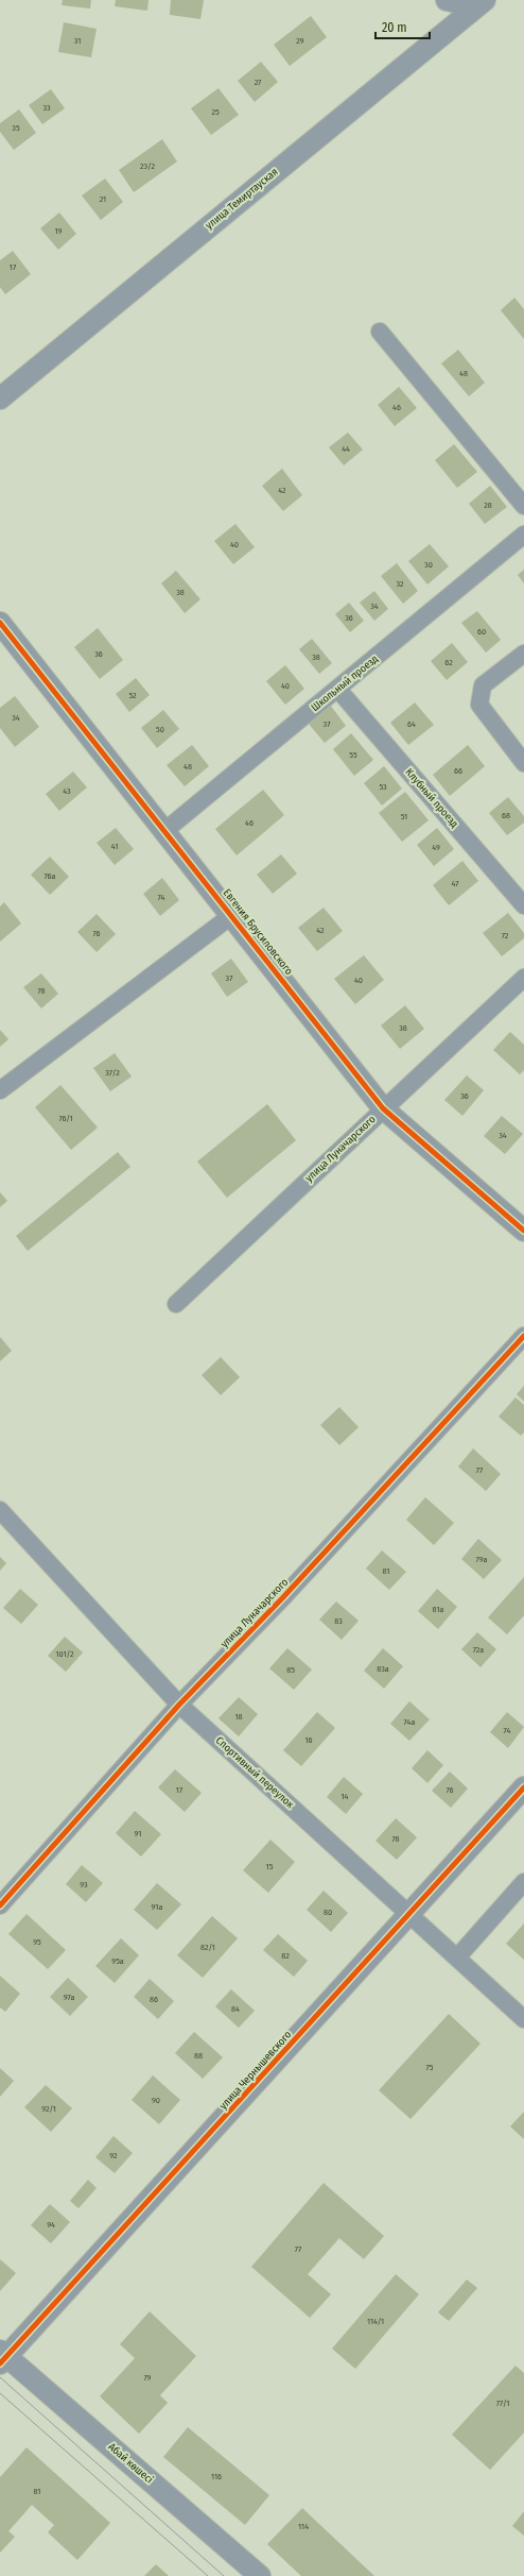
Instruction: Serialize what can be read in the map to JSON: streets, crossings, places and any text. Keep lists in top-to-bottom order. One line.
{"streets":{"street":["улица Темиртауская","Школьный проезд","Клубный проезд","Евгения Брусиловского","улица Луначарского","Спортивный переулок","улица Чернышевского","Абай көшесі"]},"crossings":[["Школьный проезд","Клубный проезд"],["Школьный проезд","Евгения Брусиловского"],["Евгения Брусиловского","улица Луначарского"],["улица Луначарского","Спортивный переулок"],["Спортивный переулок","улица Чернышевского"],["улица Чернышевского","Абай көшесі"]],"house_numbers":["31","29","27","33","25","35","23/2","21","19","17","48","46","44","42","28","40","30","32","38","34","36","60","36","38","62","40","52","34","37","64","50","55","48","66","53","43","68","51","46","41","49","76а","47","74","42","76","72","37","40","78","38","37/2","36","76/1","34","77","79а","81","81а","83","72а","101/2","83а","85","18","74а","74","16","17","76","14","91","78","15","93","91а","80","95","82/1","82","95а","97а","86","84","88","75","90","92/1","92","94","77","114/1","79","77/1","116","81","114"],"scale_bar":"20 m"}
